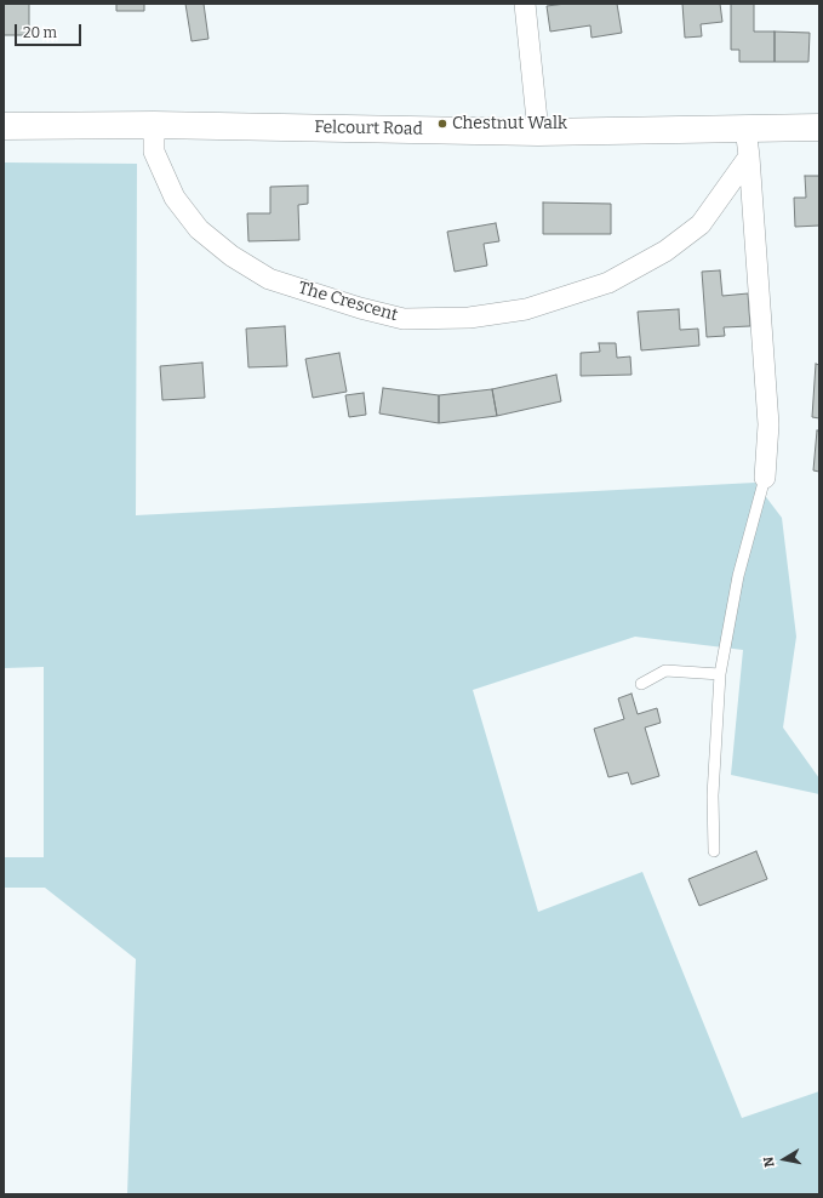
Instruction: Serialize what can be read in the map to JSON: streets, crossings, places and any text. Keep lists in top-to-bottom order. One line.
{"streets":{"street":["Felcourt Road","The Crescent"]},"crossings":[["Felcourt Road","The Crescent"]],"places":["Chestnut Walk"],"scale_bar":"20 m","north":"left"}
